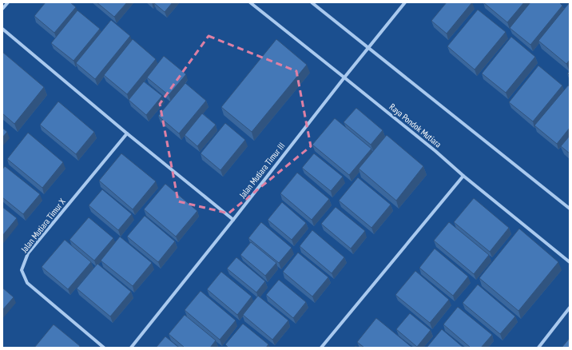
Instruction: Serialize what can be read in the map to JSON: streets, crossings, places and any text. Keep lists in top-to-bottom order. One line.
{"streets":{"street":["Raya Pondok Mutiara","Jalan Mutiara Timur III","Jalan Mutiara Timur X"]},"crossings":[["Raya Pondok Mutiara","Jalan Mutiara Timur III"]]}
